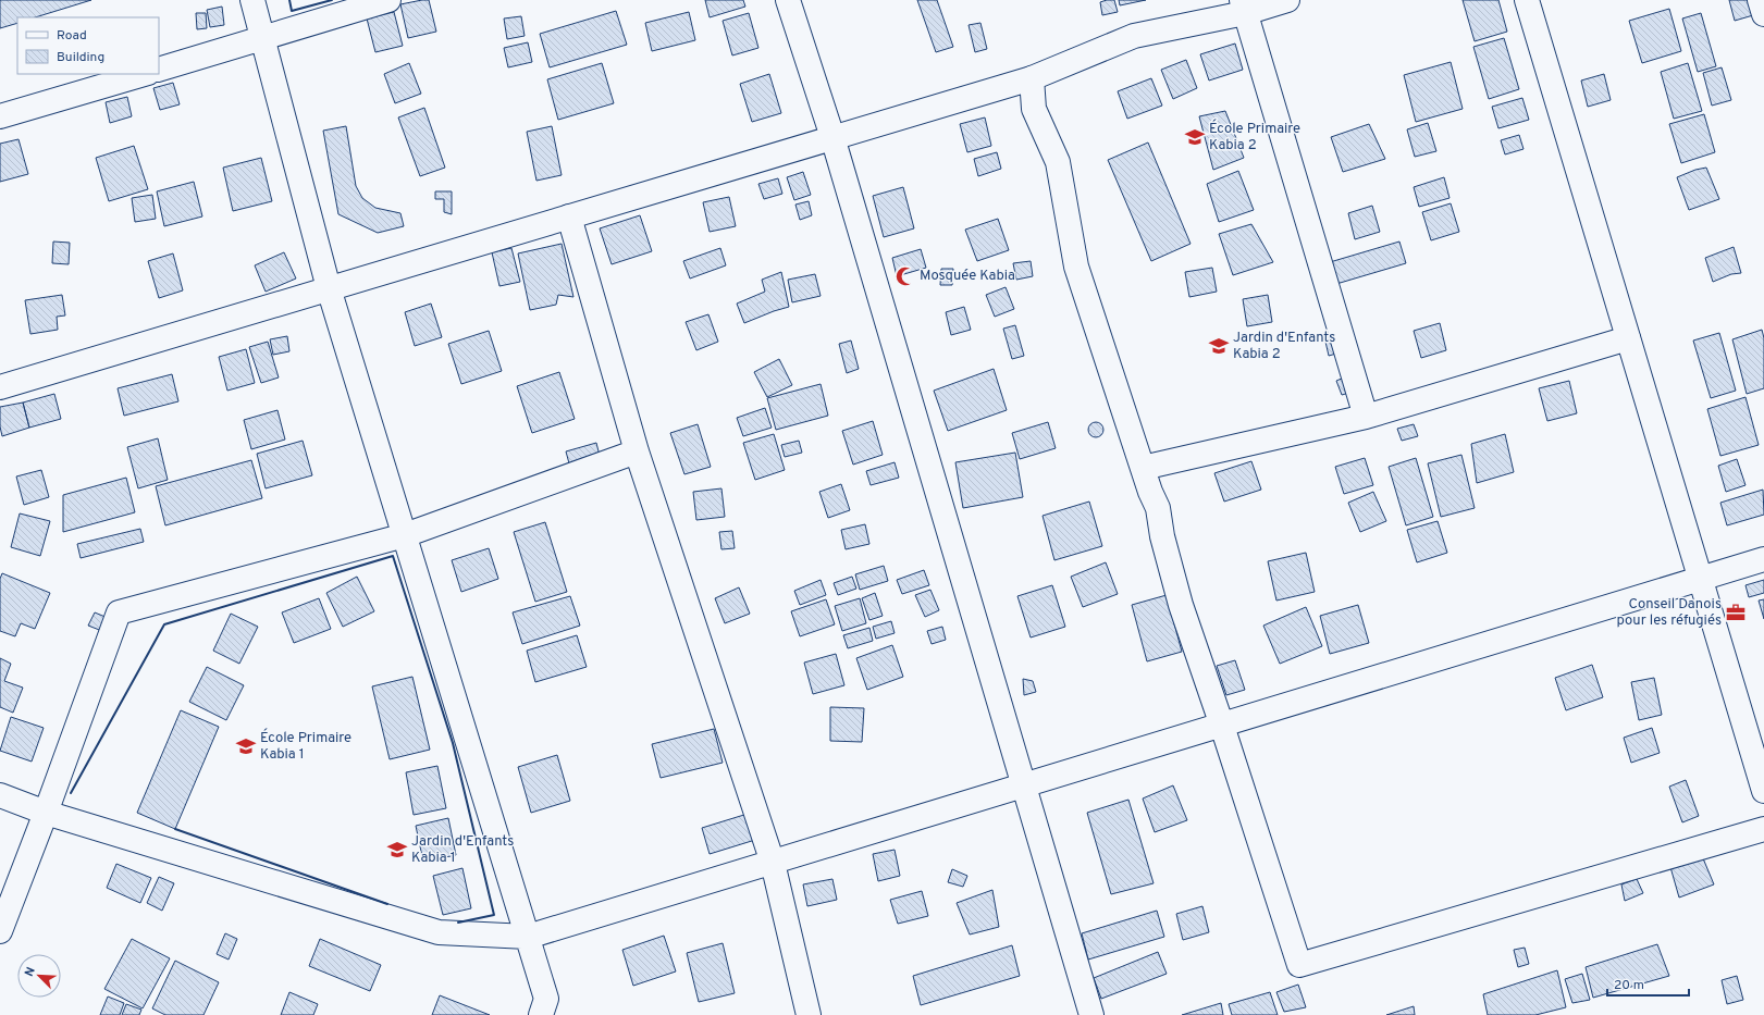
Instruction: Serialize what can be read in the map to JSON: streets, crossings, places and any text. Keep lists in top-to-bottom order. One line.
{"places":{"school or university":["École Primaire Kabia 2","Jardin d'Enfants Kabia 2","École Primaire Kabia 1","Jardin d'Enfants Kabia 1"],"mosque":["Mosquée Kabia"],"office":["Conseil Danois pour les réfugiés"]},"legend":["Road","Building"],"scale_bar":"20 m","north":"top left"}
